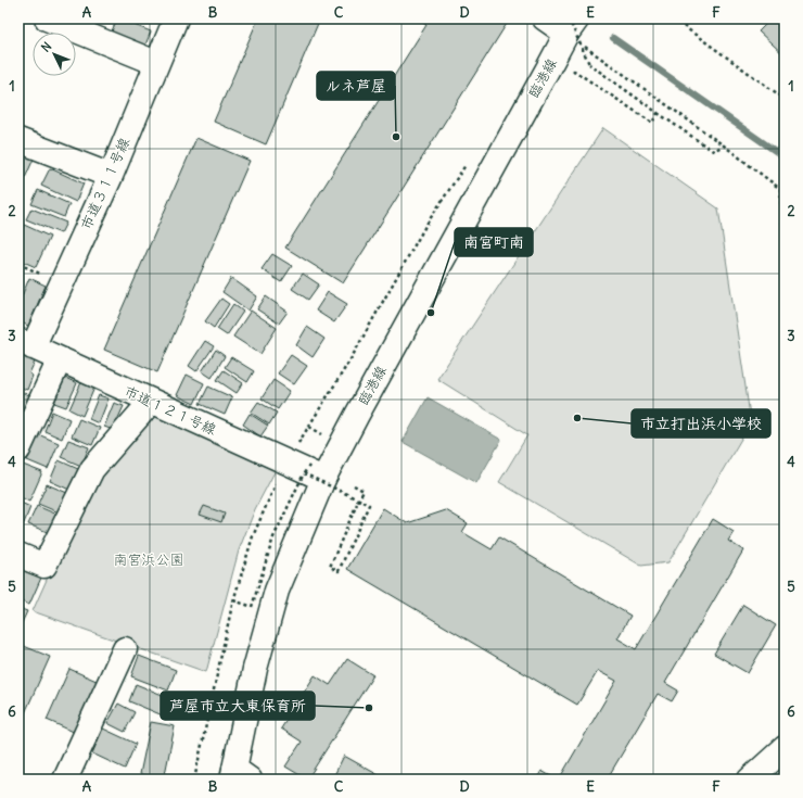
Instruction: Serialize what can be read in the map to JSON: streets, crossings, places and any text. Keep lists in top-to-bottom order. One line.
{"streets":{"street":["臨港線","市道３１１号線","市道１２１号線"]},"crossings":[["臨港線","市道１２１号線"],["市道３１１号線","市道１２１号線"]],"parks":["南宮浜公園"],"places":["ルネ芦屋","南宮町南","市立打出浜小学校","芦屋市立大東保育所"],"north":"top left","grid":{"columns":["A","B","C","D","E","F"],"rows":["1","2","3","4","5","6"]}}
